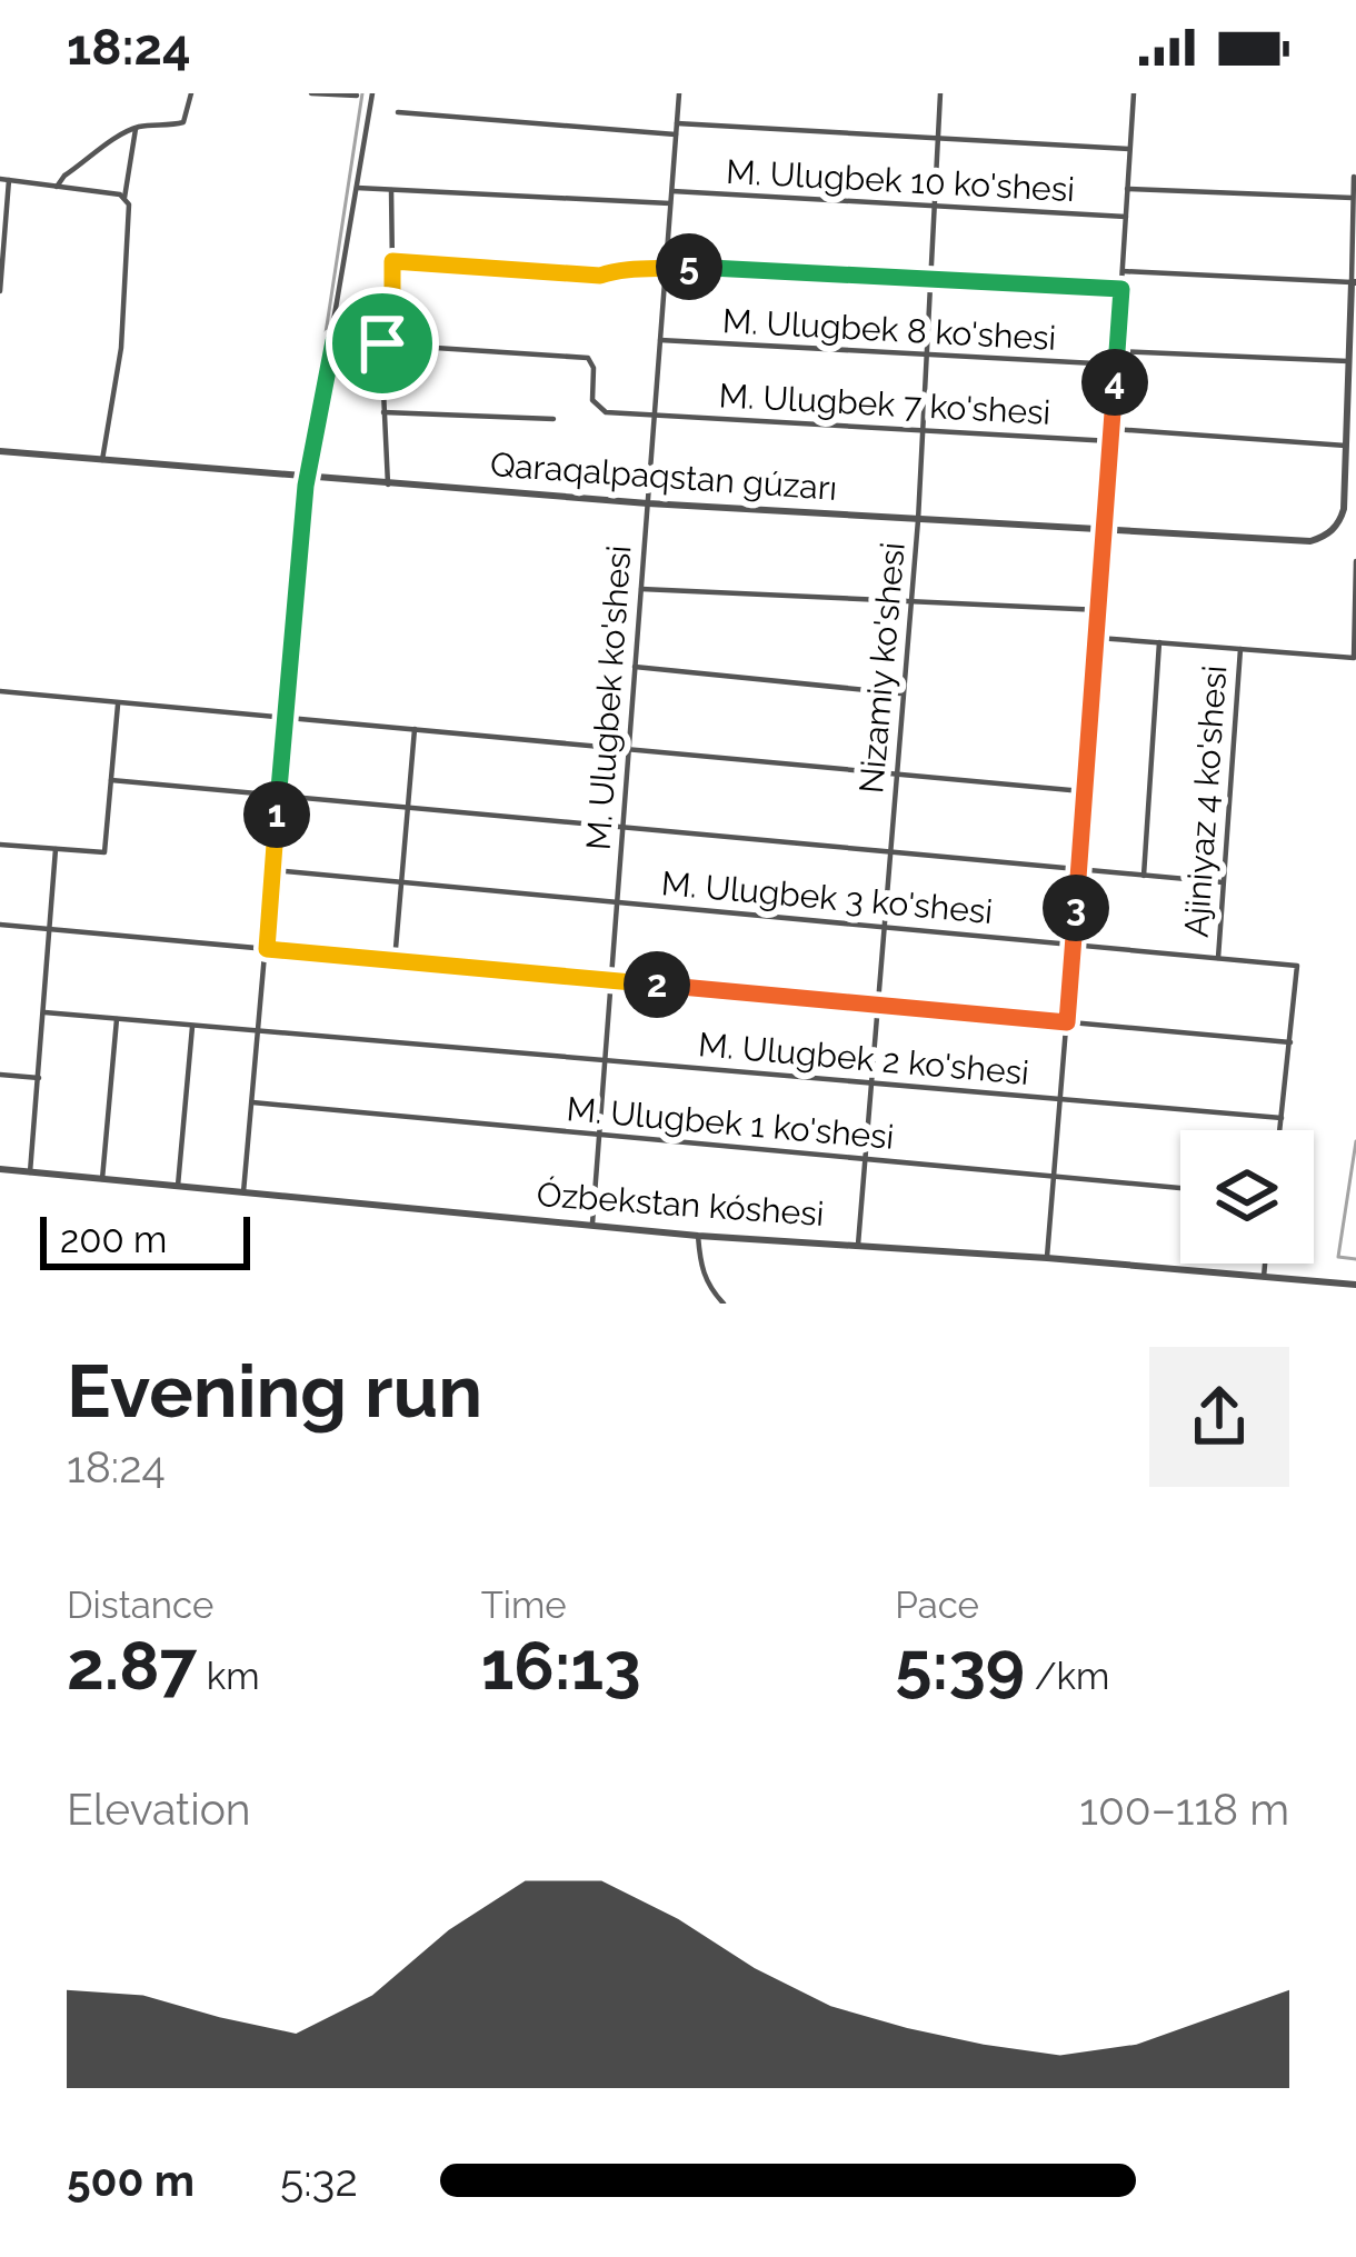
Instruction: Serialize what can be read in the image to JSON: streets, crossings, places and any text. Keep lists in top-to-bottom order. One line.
{"streets":{"street":["M. Ulugbek 10 ko'shesi","M. Ulugbek 8 ko'shesi","M. Ulugbek 7 ko'shesi","Qaraqalpaqstan gúzarı","Nizamiy ko'shesi","M. Ulugbek ko'shesi","Ajiniyaz 4 ko'shesi","M. Ulugbek 3 ko'shesi","M. Ulugbek 2 ko'shesi","M. Ulugbek 1 ko'shesi","Ózbekstan kóshesi"]},"crossings":[["M. Ulugbek 10 ko'shesi","Nizamiy ko'shesi"],["M. Ulugbek 10 ko'shesi","M. Ulugbek ko'shesi"],["M. Ulugbek 8 ko'shesi","Nizamiy ko'shesi"],["M. Ulugbek 8 ko'shesi","M. Ulugbek ko'shesi"],["M. Ulugbek 7 ko'shesi","Nizamiy ko'shesi"],["M. Ulugbek 7 ko'shesi","M. Ulugbek ko'shesi"],["Qaraqalpaqstan gúzarı","Nizamiy ko'shesi"],["Qaraqalpaqstan gúzarı","M. Ulugbek ko'shesi"],["Nizamiy ko'shesi","M. Ulugbek 3 ko'shesi"],["Nizamiy ko'shesi","M. Ulugbek 2 ko'shesi"],["Nizamiy ko'shesi","M. Ulugbek 1 ko'shesi"],["Nizamiy ko'shesi","Ózbekstan kóshesi"],["M. Ulugbek ko'shesi","M. Ulugbek 3 ko'shesi"],["M. Ulugbek ko'shesi","M. Ulugbek 2 ko'shesi"],["M. Ulugbek ko'shesi","M. Ulugbek 1 ko'shesi"],["M. Ulugbek ko'shesi","Ózbekstan kóshesi"],["Ajiniyaz 4 ko'shesi","M. Ulugbek 3 ko'shesi"]],"scale_bar":"200 m","page":{"status":"18:24","pins":["5","4","1","3","2"],"scale":"200 m","heading":["Evening run","18:24"],"stats":[["Distance","2.87 km"],["Time","16:13"],["Pace","5:39 /km"]],"chart":["Elevation","100–118 m"],"list":[{"name":"500 m","note":"5:32"}]}}
